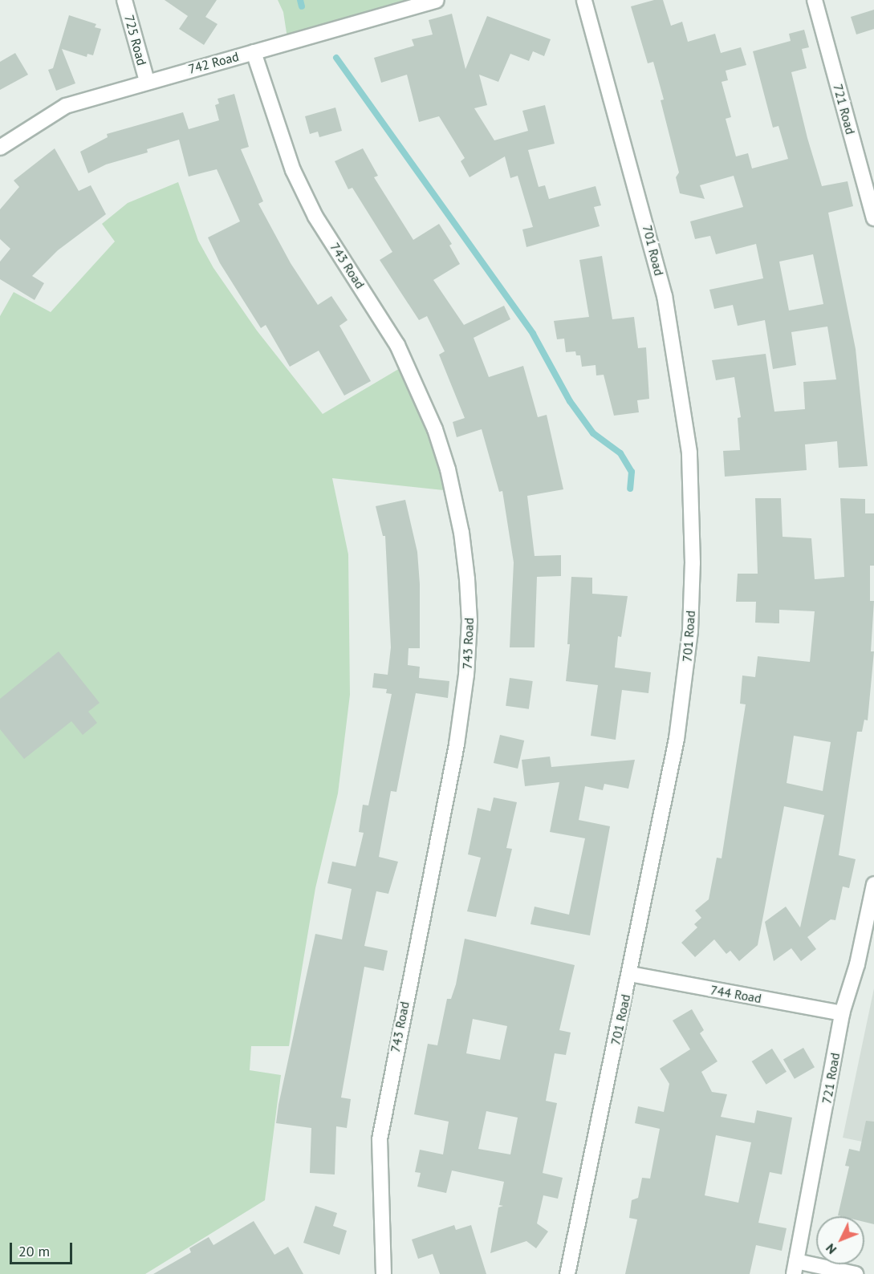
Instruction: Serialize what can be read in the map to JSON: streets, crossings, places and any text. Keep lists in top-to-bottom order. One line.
{"streets":{"street":["725 Road","742 Road","721 Road","701 Road","743 Road","744 Road"]},"crossings":[["725 Road","742 Road"],["742 Road","743 Road"],["721 Road","744 Road"],["701 Road","744 Road"]],"scale_bar":"20 m","north":"bottom left"}
